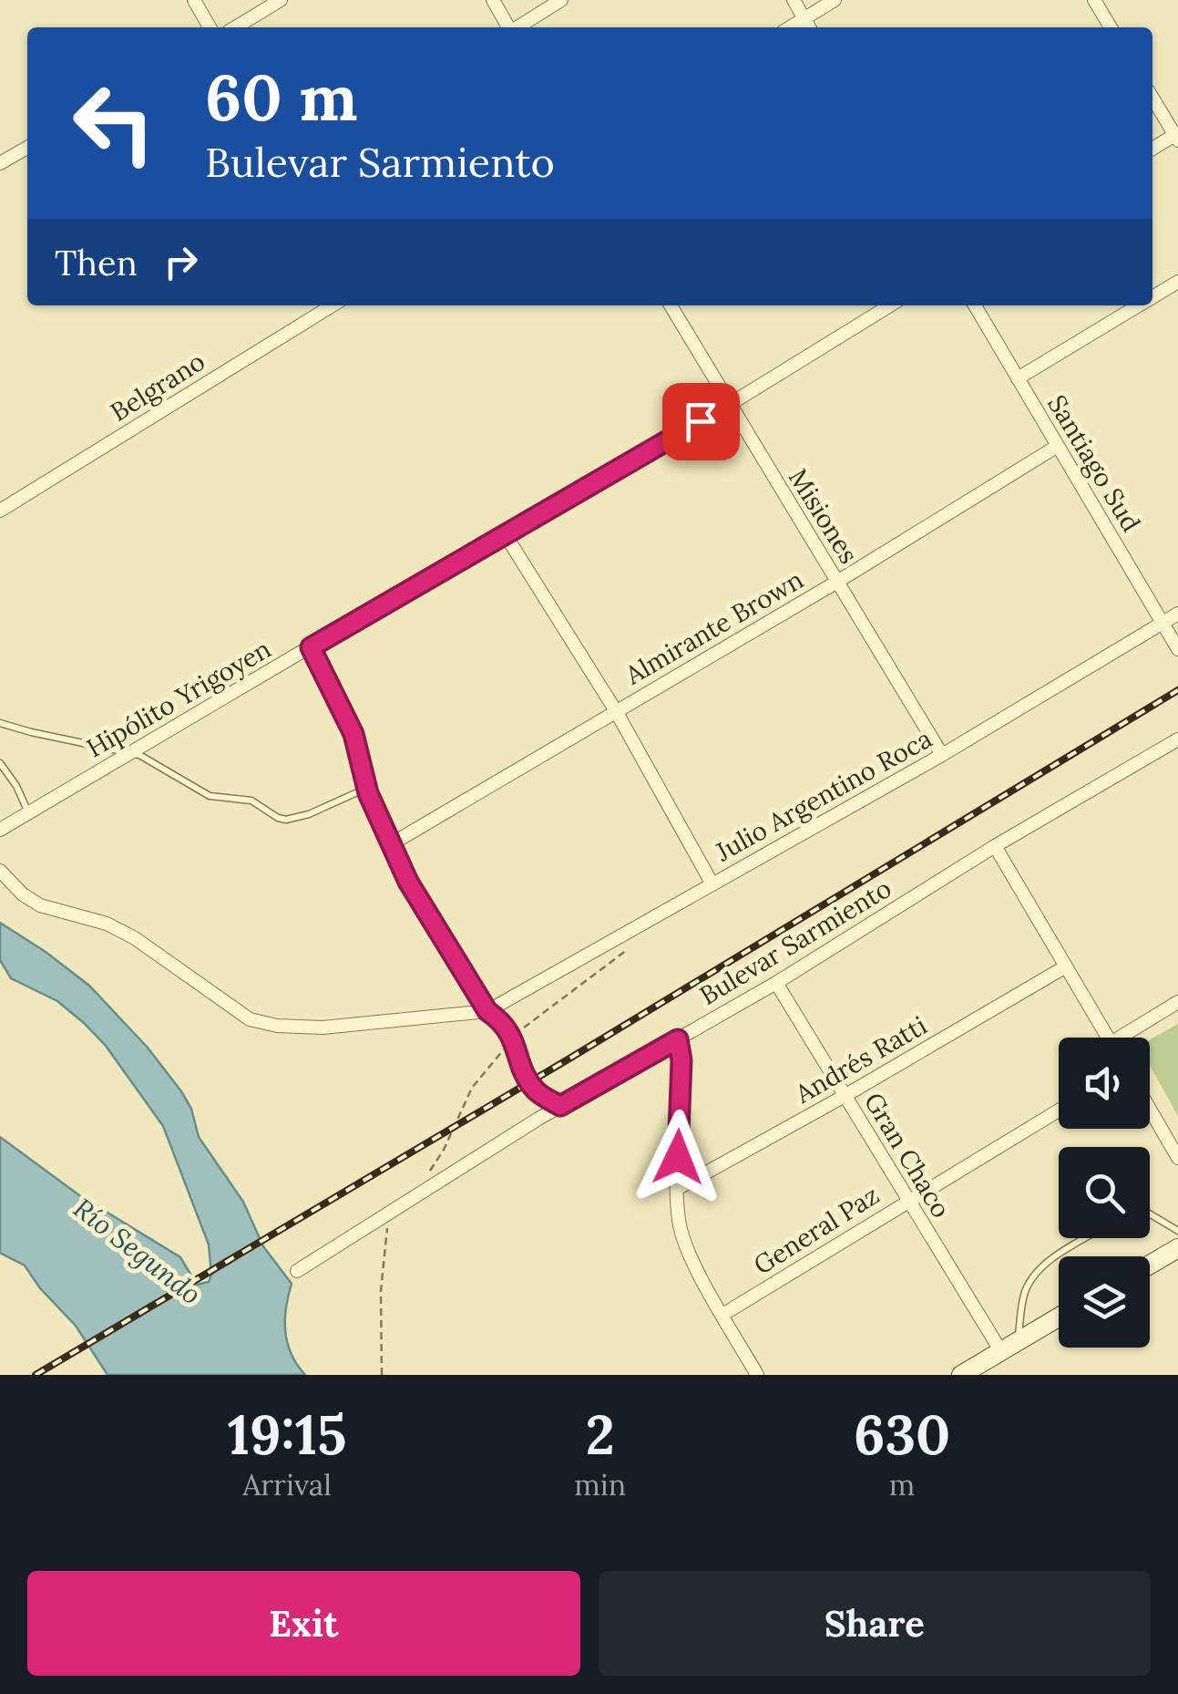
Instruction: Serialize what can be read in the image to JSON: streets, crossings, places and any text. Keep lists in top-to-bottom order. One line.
{"streets":{"street":["Belgrano","Santiago Sud","Misiones","Almirante Brown","Hipólito Yrigoyen","Julio Argentino Roca","Bulevar Sarmiento","Andrés Ratti","Gran Chaco","General Paz"]},"crossings":[["Santiago Sud","Almirante Brown"],["Santiago Sud","Julio Argentino Roca"],["Misiones","Almirante Brown"],["Misiones","Hipólito Yrigoyen"],["Misiones","Julio Argentino Roca"],["Bulevar Sarmiento","Gran Chaco"],["Andrés Ratti","Gran Chaco"],["Gran Chaco","General Paz"]],"water":["Río Segundo"],"page":{"turn":["60 m","Bulevar Sarmiento"],"then":"Then","eta":["19:15","Arrival","2","min","630","m"],"buttons":["Exit","Share"]}}
